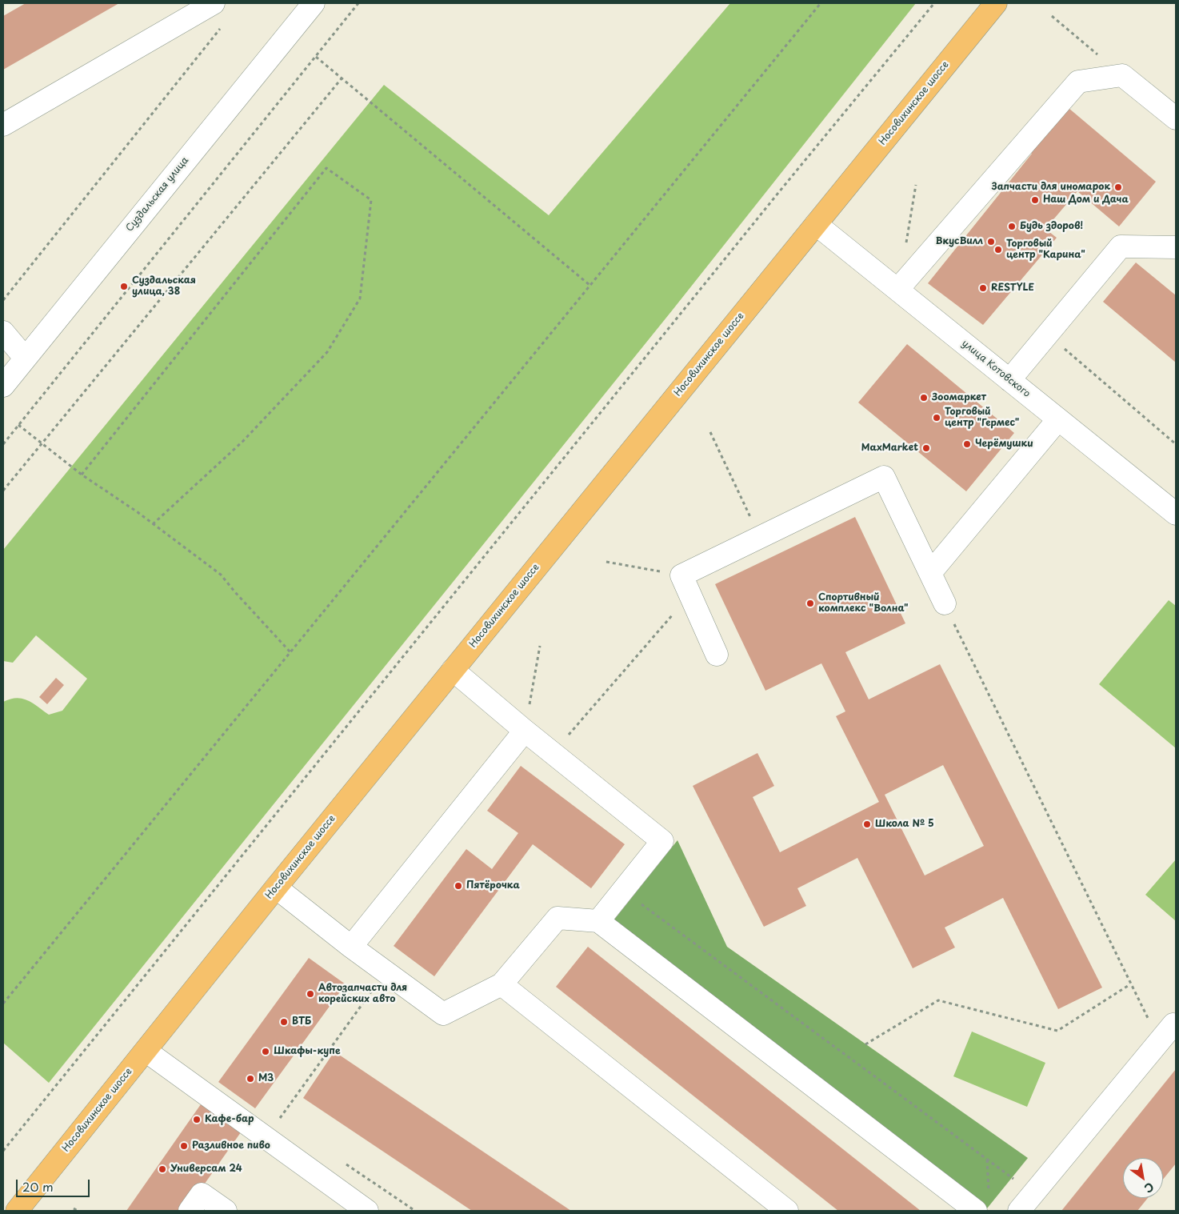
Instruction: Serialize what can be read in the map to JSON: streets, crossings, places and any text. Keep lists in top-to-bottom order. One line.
{"streets":{"main road":["Носовихинское шоссе"],"street":["Суздальская улица","улица Котовского"]},"crossings":[["Носовихинское шоссе","улица Котовского"]],"places":["Запчасти для иномарок","Наш Дом и Дача","Будь здоров!","ВкусВилл","Торговый центр \"Карина\"","Суздальская улица, 38","RESTYLE","Зоомаркет","Торговый центр \"Гермес\"","Черёмушки","MaxMarket","Спортивный комплекс \"Волна\"","Школа № 5","Пятёрочка","Автозапчасти для корейских авто","ВТБ","Шкафы-купе","М3","Кафе-бар","Разливное пиво","Универсам 24"],"scale_bar":"20 m","north":"bottom right"}
